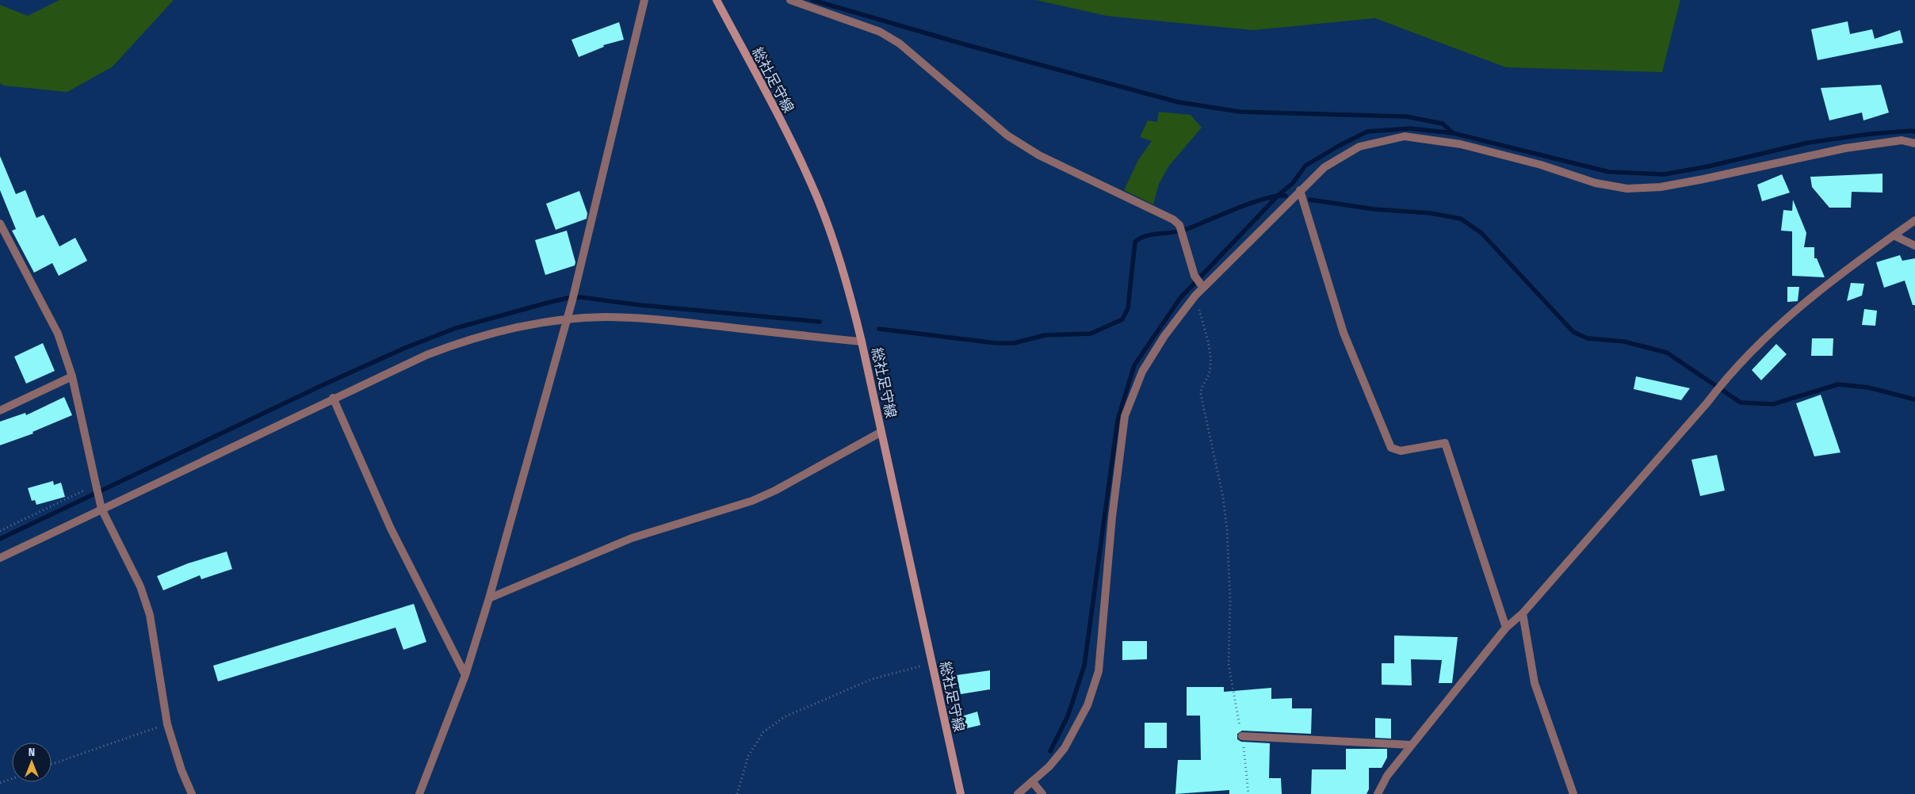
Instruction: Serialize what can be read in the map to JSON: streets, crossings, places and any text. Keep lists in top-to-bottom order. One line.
{"streets":{"main road":["総社足守線"]},"north":"top"}
